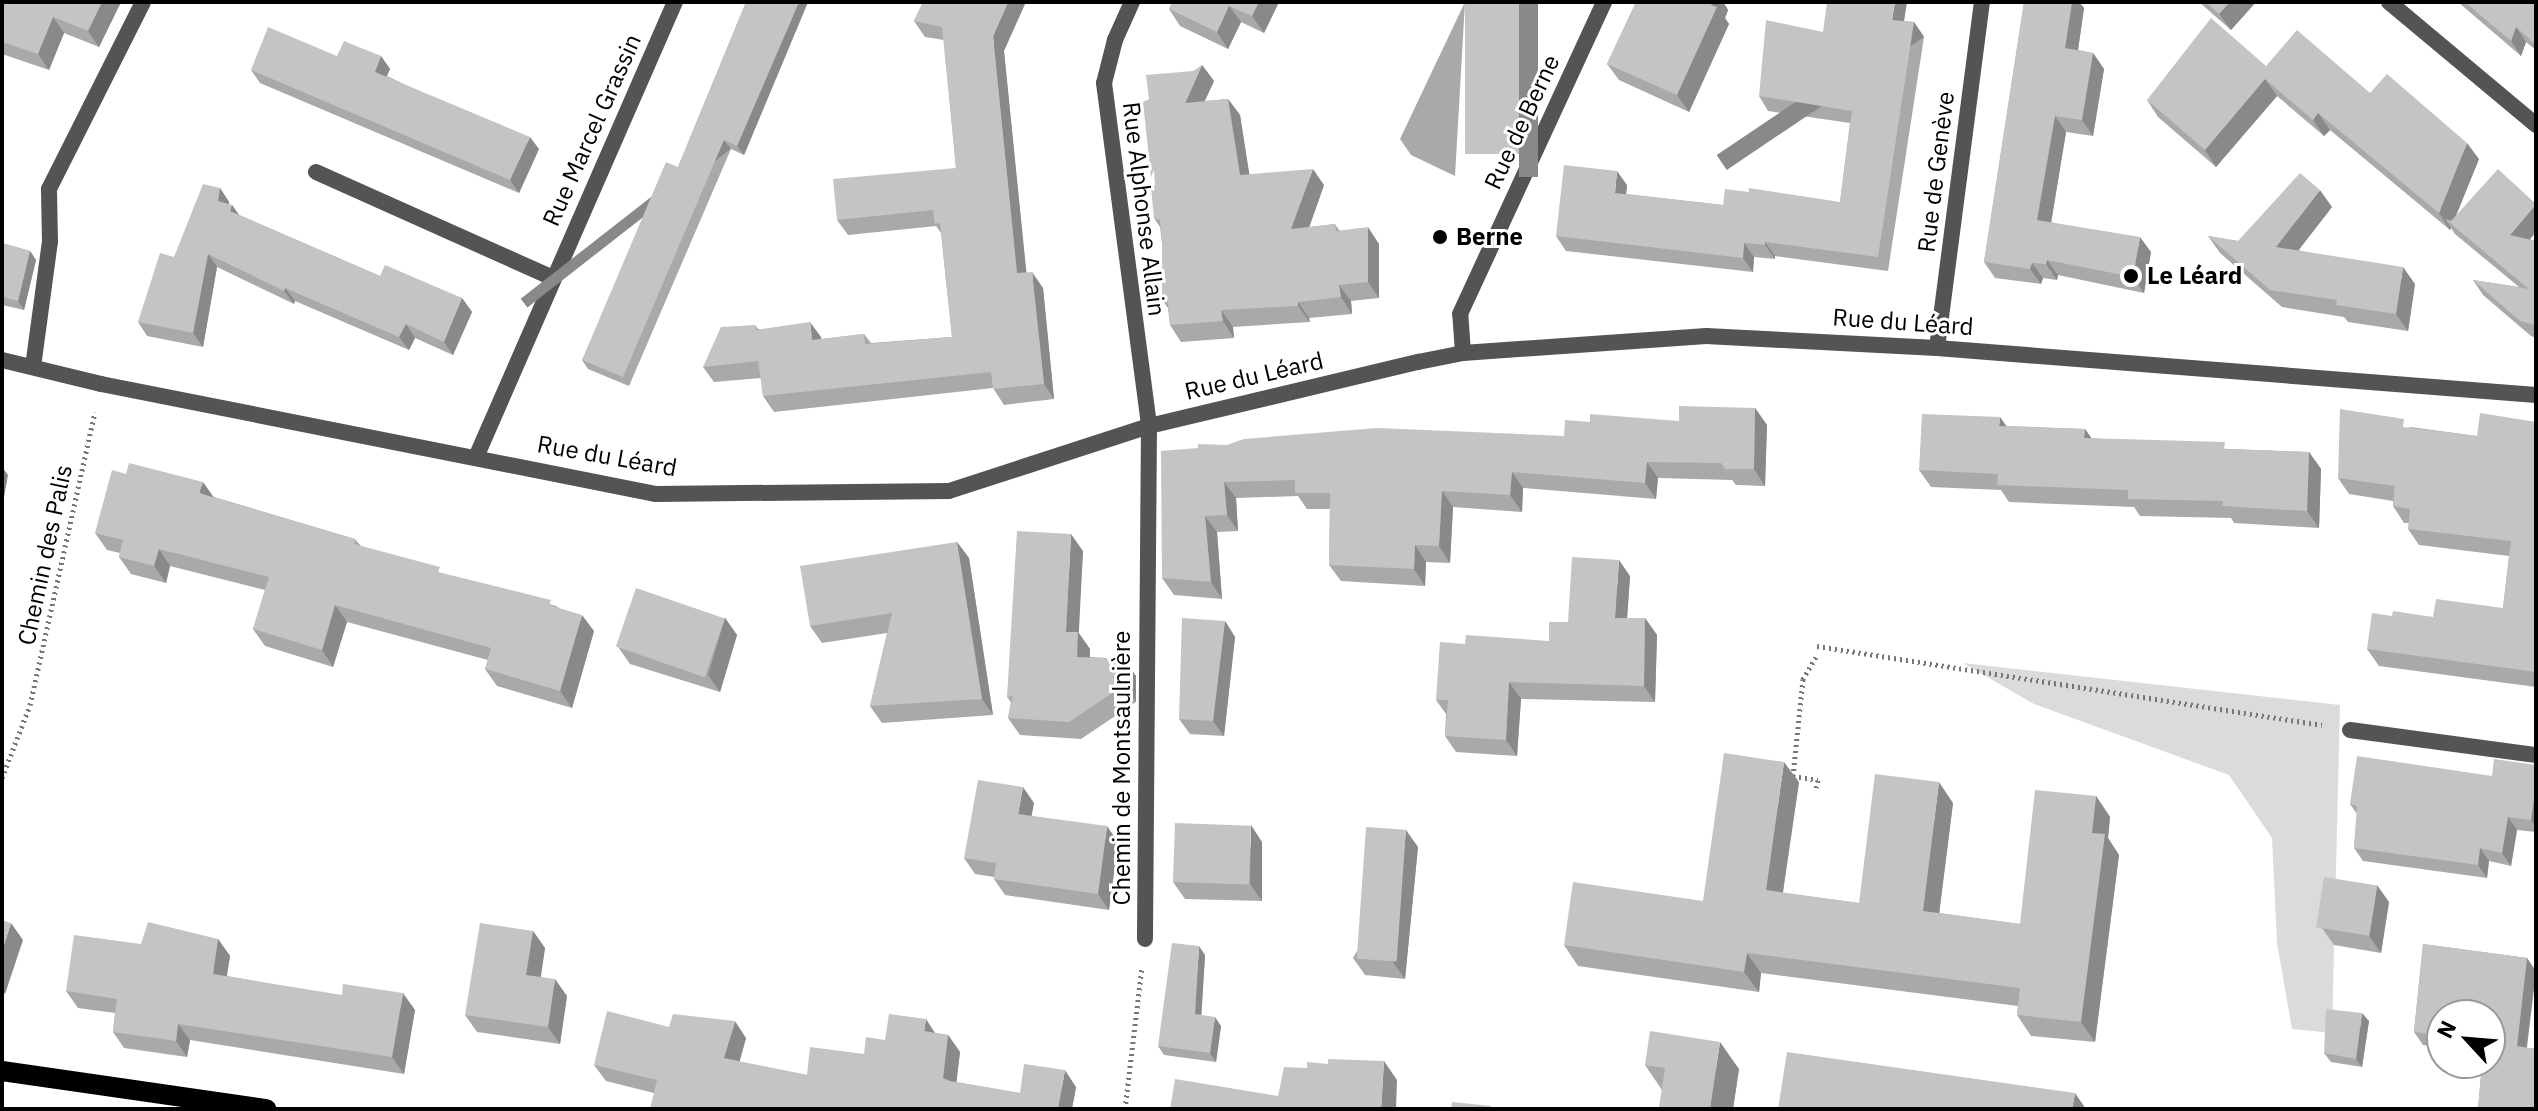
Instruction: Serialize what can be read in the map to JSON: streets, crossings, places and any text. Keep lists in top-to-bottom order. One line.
{"streets":{"street":["Rue de Berne","Rue Marcel Grassin","Rue de Genève","Rue Alphonse Allain","Rue du Léard","Chemin de Montsaulnière"],"path":["Chemin des Palis"]},"crossings":[["Rue de Berne","Rue du Léard"],["Rue Marcel Grassin","Rue du Léard"],["Rue de Genève","Rue du Léard"],["Rue Alphonse Allain","Rue du Léard"],["Rue Alphonse Allain","Chemin de Montsaulnière"],["Rue du Léard","Chemin des Palis"],["Rue du Léard","Chemin de Montsaulnière"]],"places":["Berne","Le Léard"],"north":"top left"}
